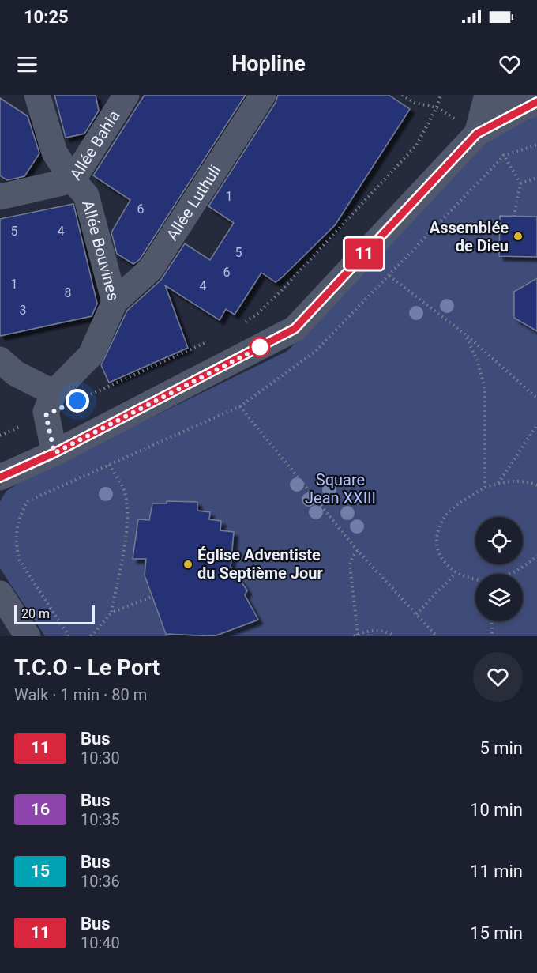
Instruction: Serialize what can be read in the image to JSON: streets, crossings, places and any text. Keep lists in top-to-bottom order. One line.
{"streets":{"street":["Allée Bahia","Allée Luthuli","Allée Bouvines"]},"crossings":[["Allée Bahia","Allée Bouvines"],["Allée Luthuli","Allée Bouvines"]],"parks":["Square Jean XXIII"],"places":["Assemblée de Dieu","Église Adventiste du Septième Jour"],"lines":["bus line 11"],"house_numbers":["1","6","5","4","5","6","1","4","8","3"],"scale_bar":"20 m","page":{"status":"10:25","header":"Hopline","on_map":"11","scale":"20 m","heading":["T.C.O - Le Port","Walk · 1 min · 80 m"],"list":[{"mark":"11","name":"Bus","note":"10:30","value":"5 min"},{"mark":"16","name":"Bus","note":"10:35","value":"10 min"},{"mark":"15","name":"Bus","note":"10:36","value":"11 min"},{"mark":"11","name":"Bus","note":"10:40","value":"15 min"}]}}
